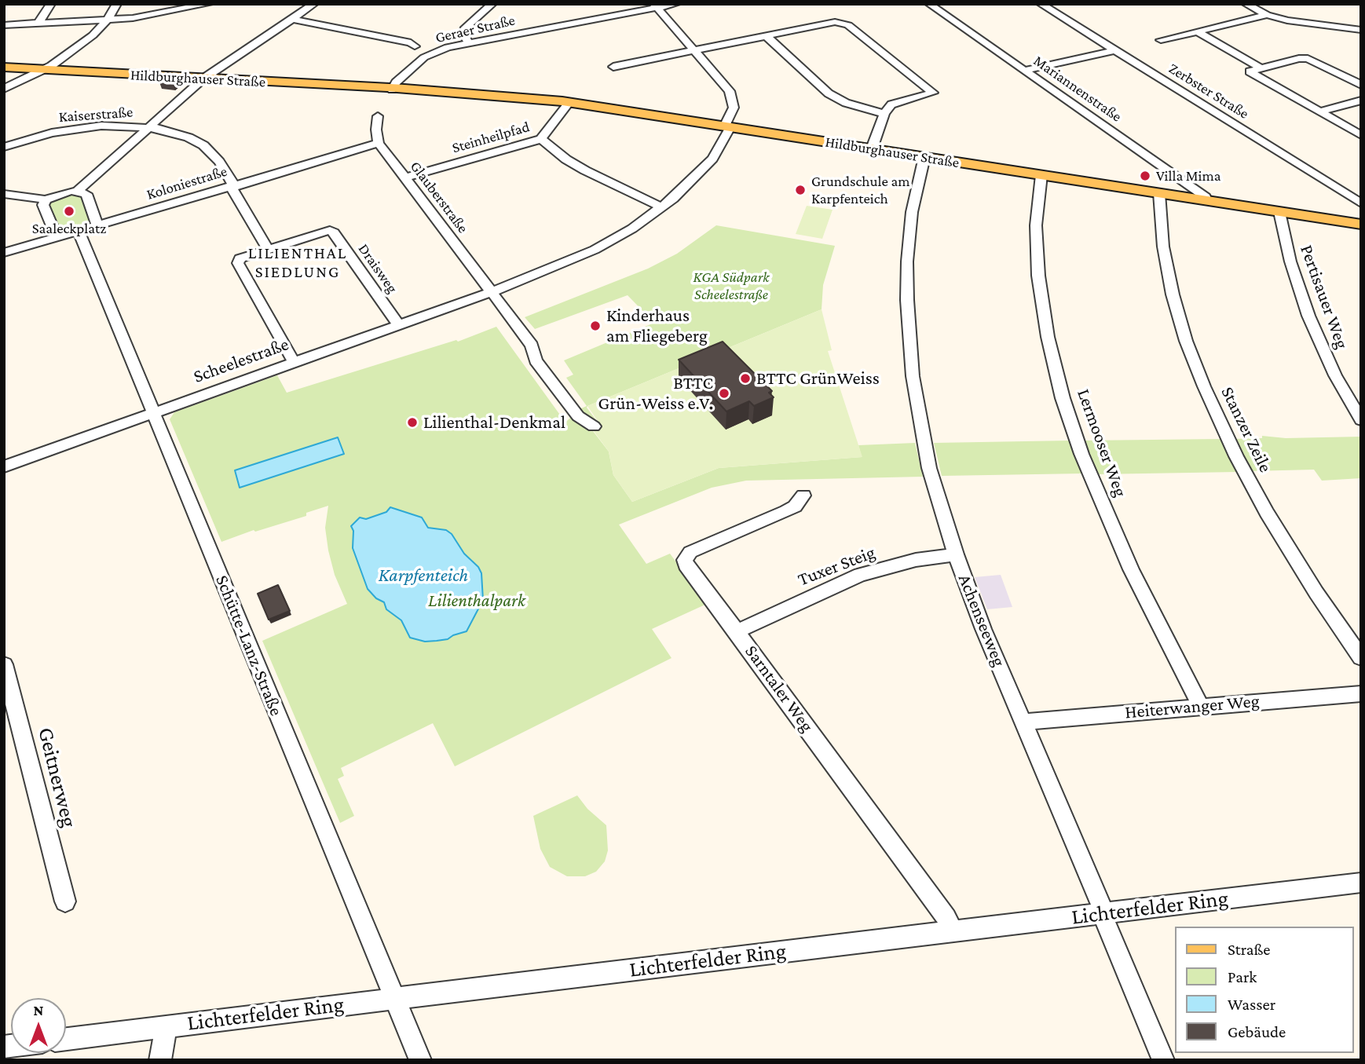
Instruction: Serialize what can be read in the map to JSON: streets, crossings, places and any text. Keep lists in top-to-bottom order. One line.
{"streets":{"main road":["Hildburghauser Straße"],"street":["Geraer Straße","Mariannenstraße","Zerbster Straße","Kaiserstraße","Steinheilpfad","Koloniestraße","Glauberstraße","Draisweg","Pertisauer Weg","Scheelestraße","Stanzer Zeile","Lermooser Weg","Tuxer Steig","Achenseeweg","Schütte-Lanz-Straße","Sarntaler Weg","Heiterwanger Weg","Geitnerweg","Lichterfelder Ring"]},"crossings":[["Geraer Straße","Hildburghauser Straße"],["Geraer Straße","Scheelestraße"],["Hildburghauser Straße","Mariannenstraße"],["Hildburghauser Straße","Steinheilpfad"],["Hildburghauser Straße","Pertisauer Weg"],["Hildburghauser Straße","Scheelestraße"],["Hildburghauser Straße","Stanzer Zeile"],["Hildburghauser Straße","Lermooser Weg"],["Hildburghauser Straße","Achenseeweg"],["Kaiserstraße","Koloniestraße"],["Kaiserstraße","Draisweg"],["Steinheilpfad","Glauberstraße"],["Koloniestraße","Glauberstraße"],["Koloniestraße","Schütte-Lanz-Straße"],["Glauberstraße","Scheelestraße"],["Draisweg","Scheelestraße"],["Scheelestraße","Schütte-Lanz-Straße"],["Lermooser Weg","Heiterwanger Weg"],["Tuxer Steig","Achenseeweg"],["Tuxer Steig","Sarntaler Weg"],["Achenseeweg","Heiterwanger Weg"],["Achenseeweg","Lichterfelder Ring"],["Schütte-Lanz-Straße","Lichterfelder Ring"],["Sarntaler Weg","Lichterfelder Ring"]],"districts":["LILIENTHAL SIEDLUNG"],"water":["Karpfenteich"],"parks":["KGA Südpark Scheelestraße","Lilienthalpark"],"places":["Villa Mima","Grundschule am Karpfenteich","Saaleckplatz","Kinderhaus am Fliegeberg","BTTC GrünWeiss","BTTC Grün-Weiss e.V.","Lilienthal-Denkmal"],"legend":["Straße","Park","Wasser","Gebäude"],"north":"top"}
